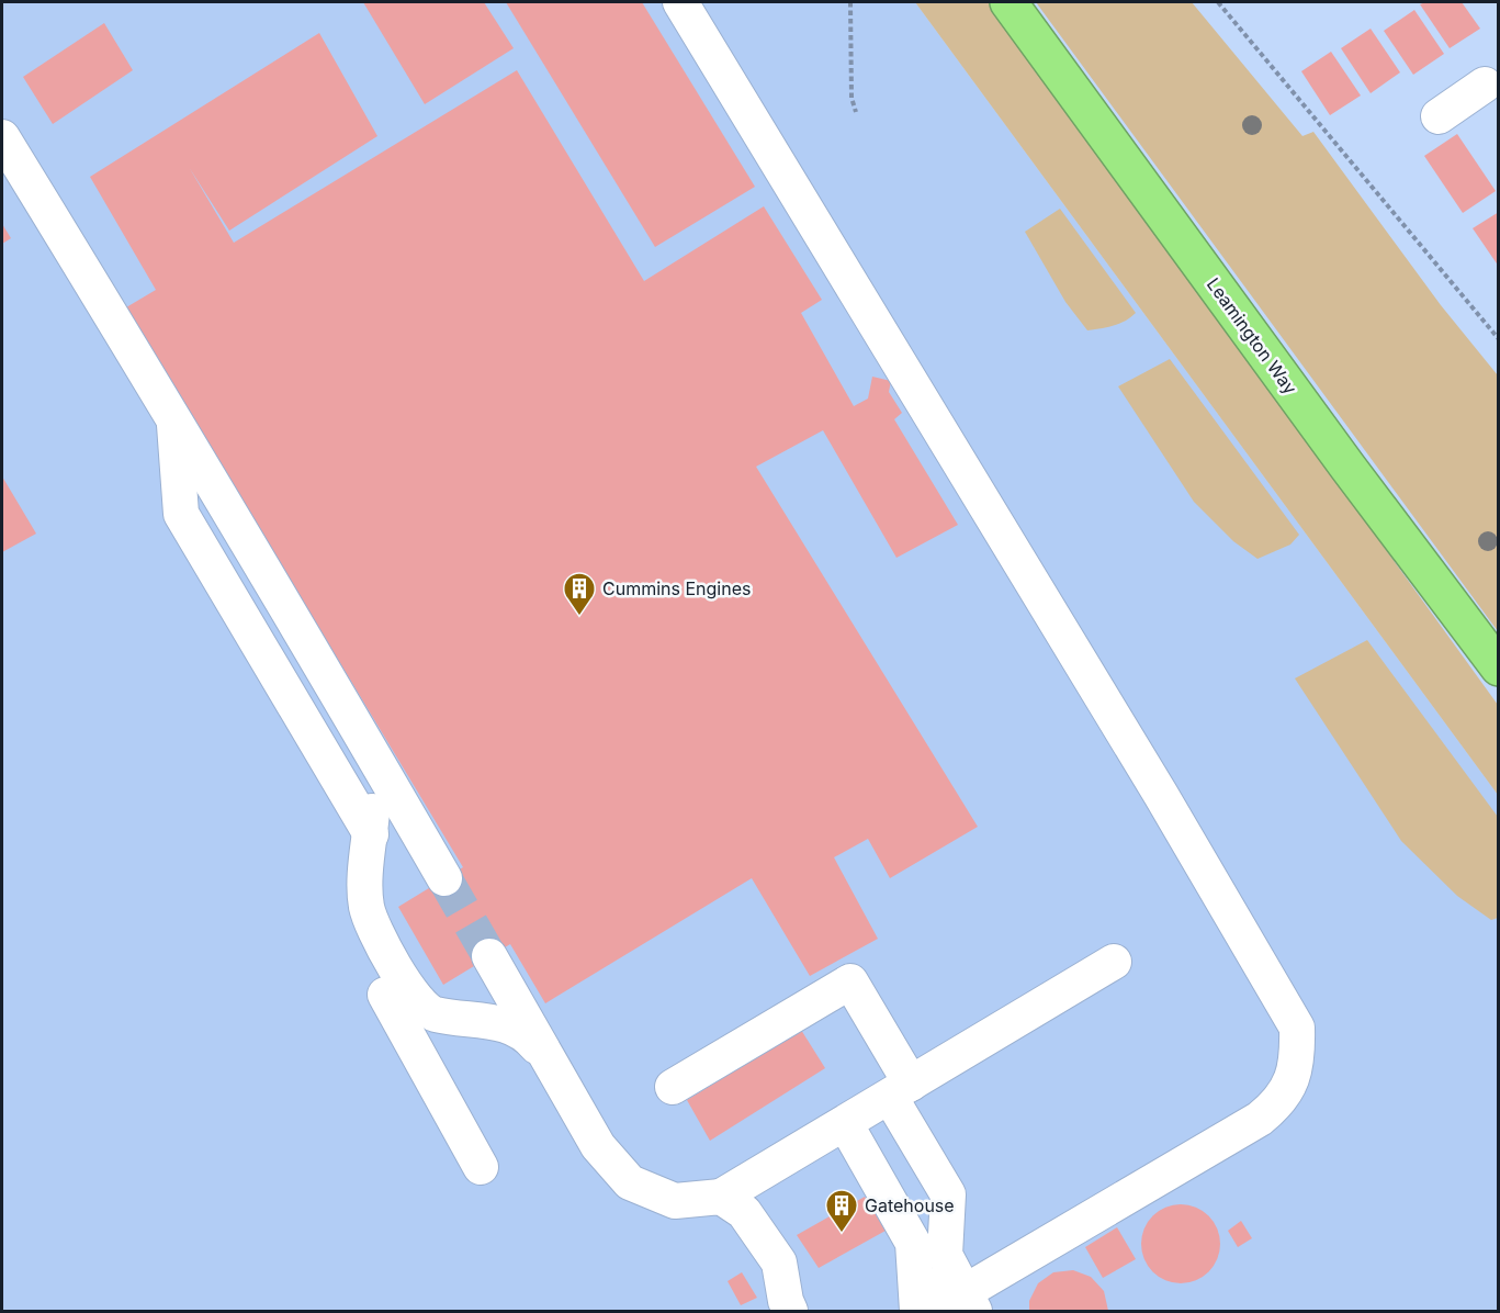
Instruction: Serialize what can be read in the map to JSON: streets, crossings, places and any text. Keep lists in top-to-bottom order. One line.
{"streets":{"highway":["Leamington Way"]},"places":{"building":["Cummins Engines","Gatehouse"]}}
